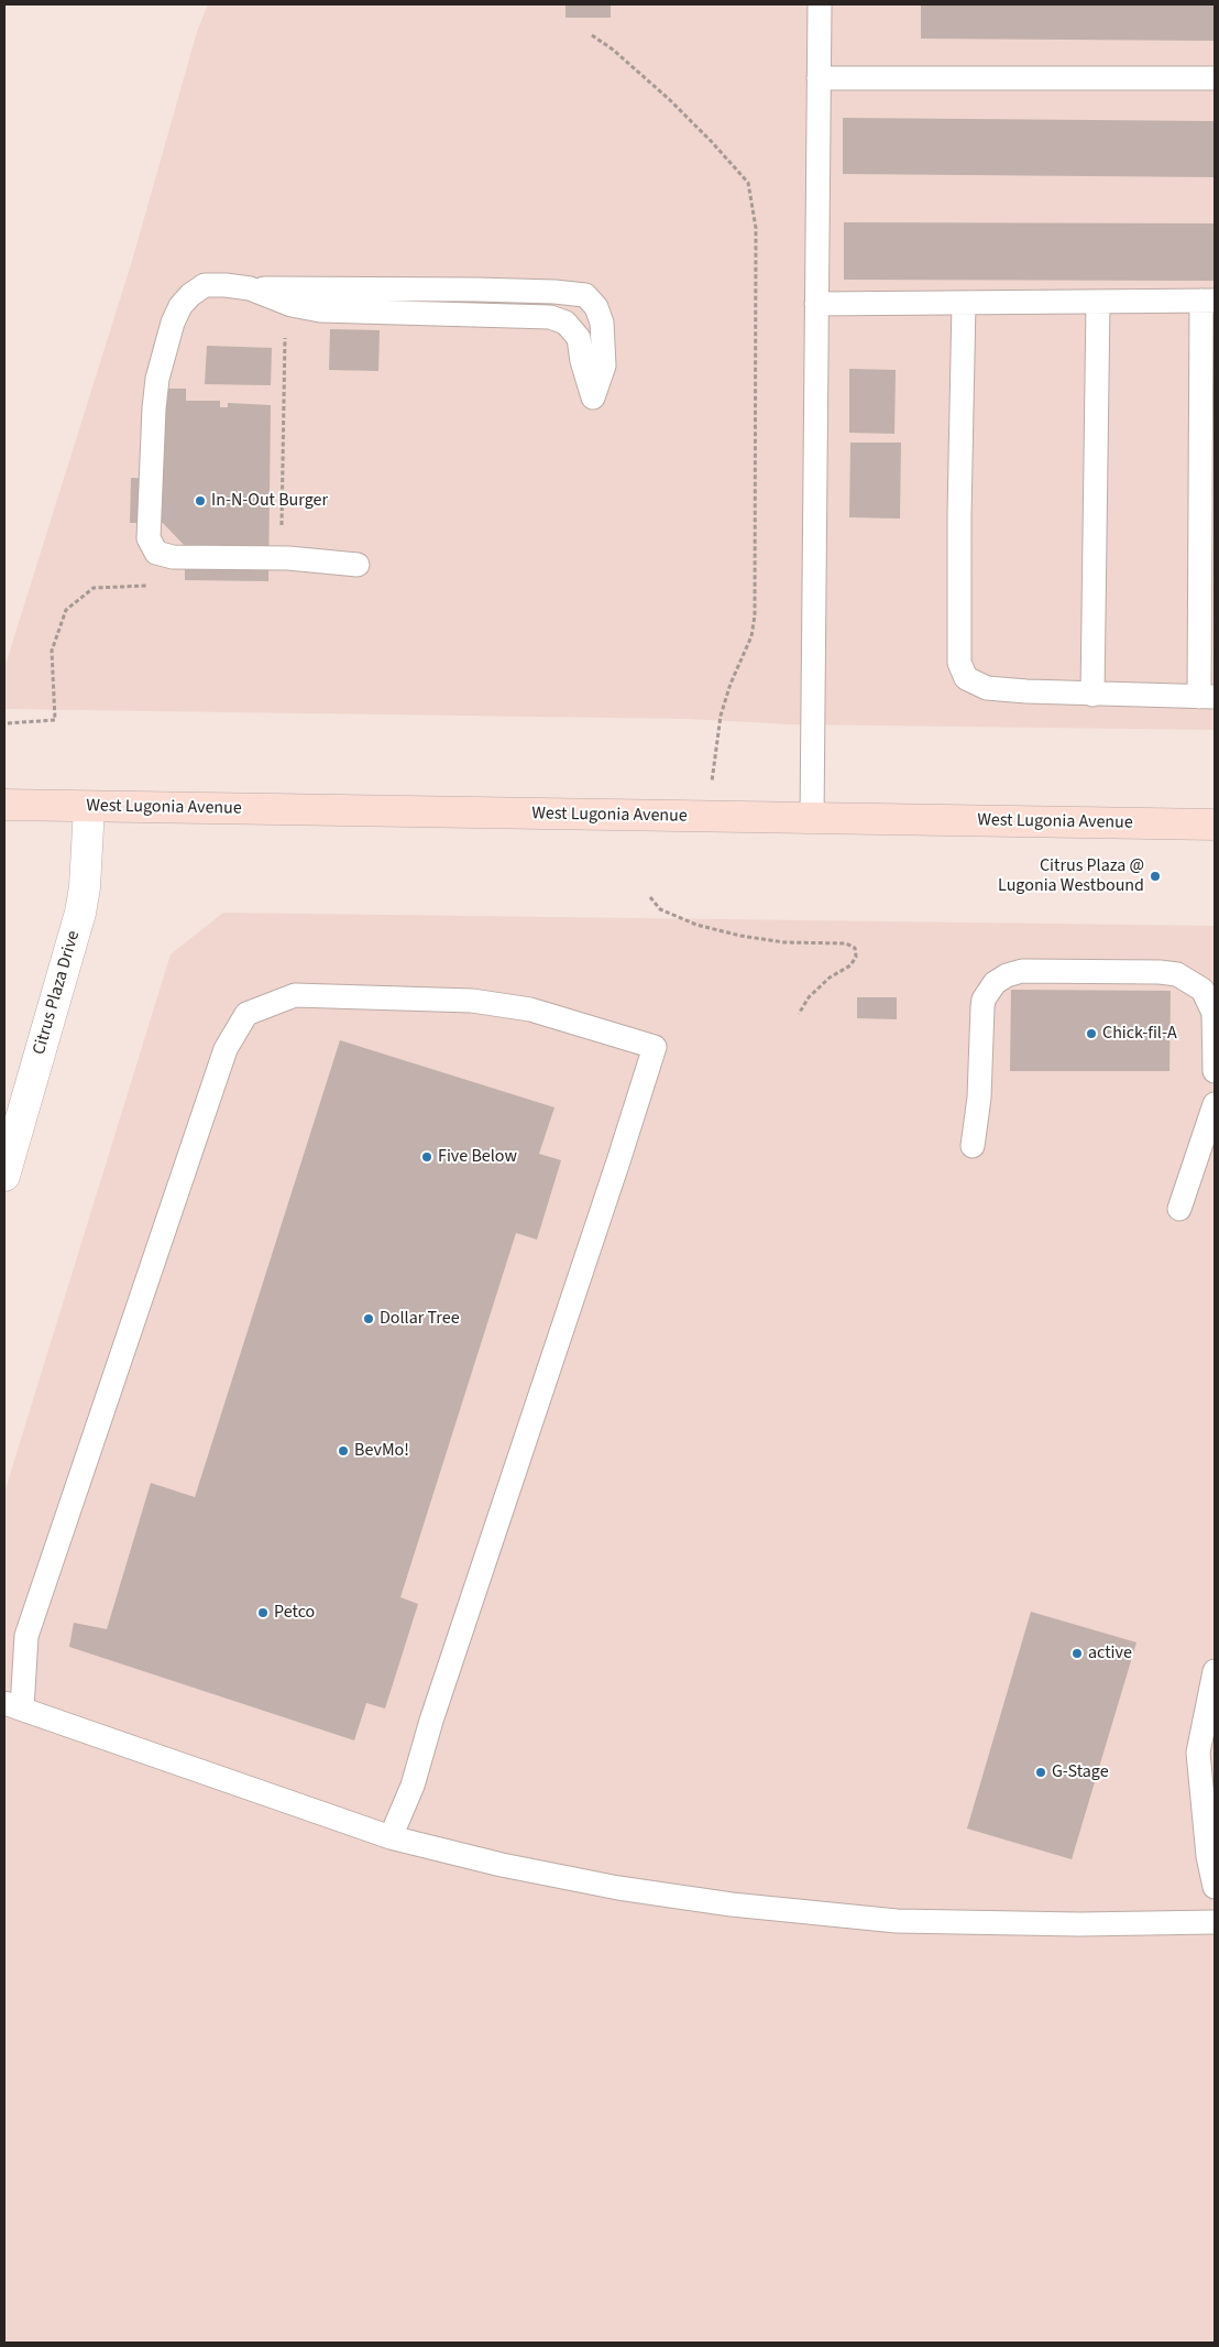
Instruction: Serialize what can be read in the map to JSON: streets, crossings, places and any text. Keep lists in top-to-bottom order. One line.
{"streets":{"main road":["West Lugonia Avenue"],"street":["Citrus Plaza Drive"]},"crossings":[["West Lugonia Avenue","Citrus Plaza Drive"]],"places":["In-N-Out Burger","Citrus Plaza @ Lugonia Westbound","Chick-fil-A","Five Below","Dollar Tree","BevMo!","Petco","active","G-Stage"]}
